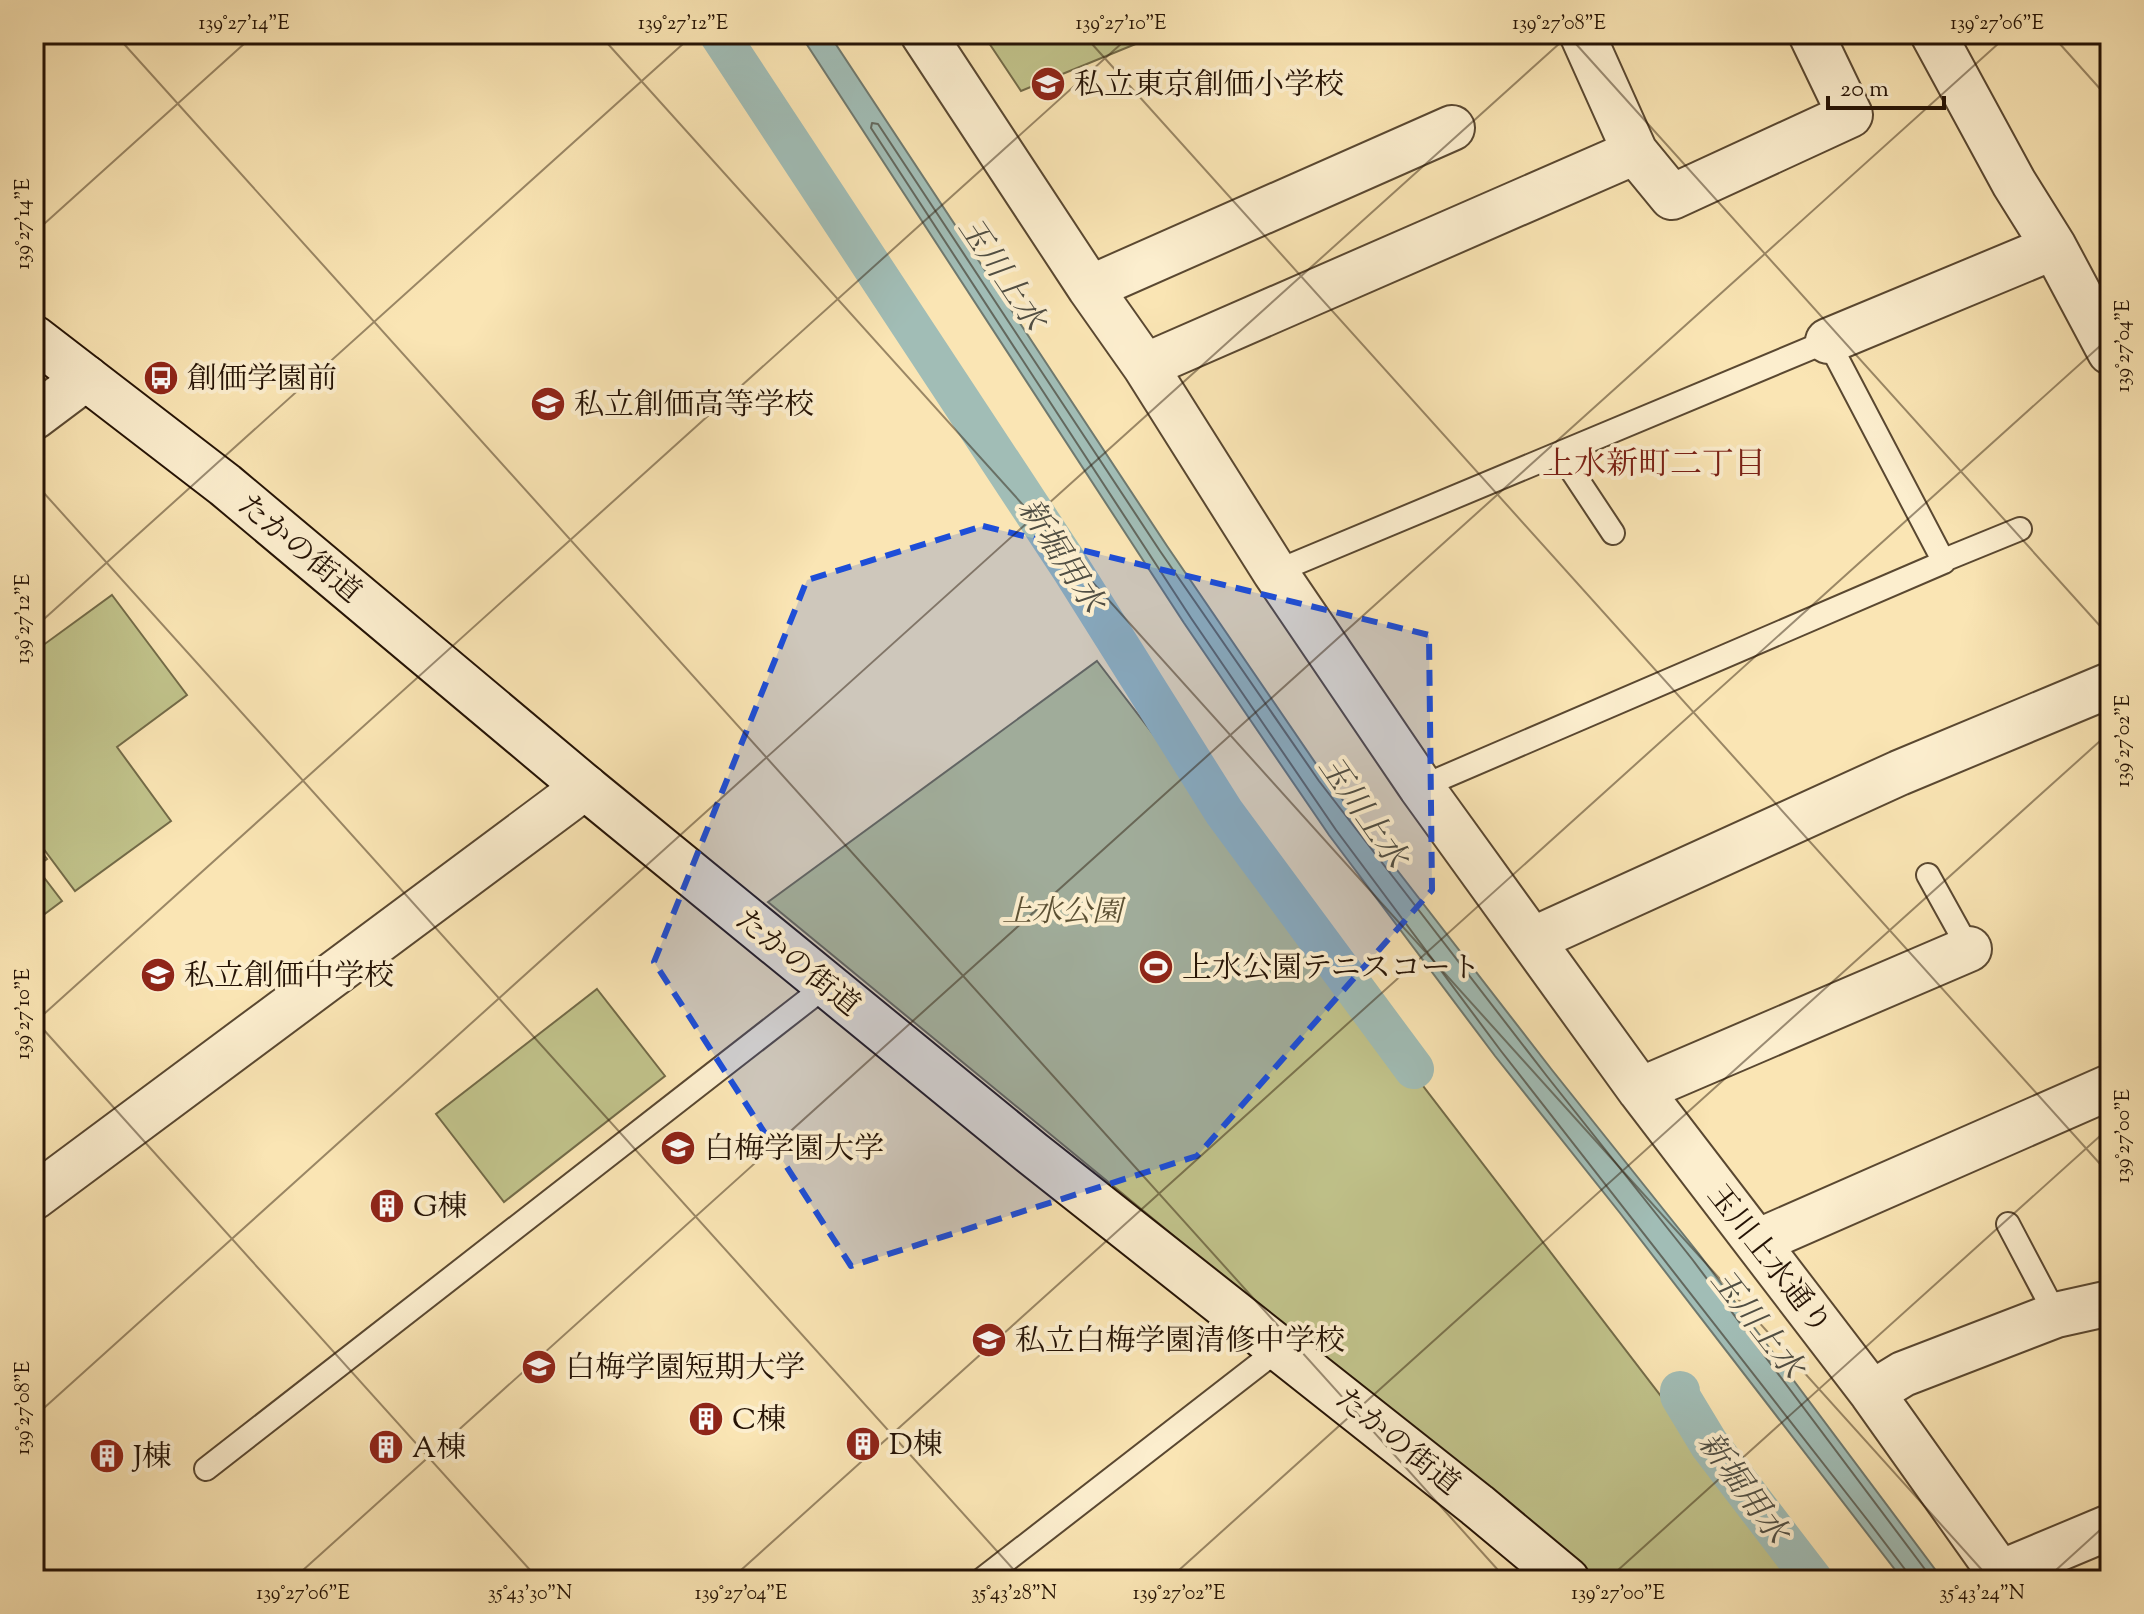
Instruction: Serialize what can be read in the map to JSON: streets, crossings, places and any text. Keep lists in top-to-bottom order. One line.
{"streets":{"street":["たかの街道","玉川上水通り"]},"districts":["上水新町二丁目"],"water":["玉川上水","新堀用水"],"parks":["上水公園"],"places":{"school or university":["私立東京創価小学校","私立創価高等学校","私立創価中学校","白梅学園大学","私立白梅学園清修中学校","白梅学園短期大学"],"bus stop":["創価学園前"],"sports":["上水公園テニスコート"],"building":["G棟","C棟","D棟","A棟","J棟"]},"scale_bar":"20 m","coordinates":["139°27'14\"E","139°27'12\"E","139°27'10\"E","139°27'08\"E","139°27'06\"E","139°27'04\"E","139°27'02\"E","139°27'00\"E","35°43'30\"N","35°43'28\"N","35°43'24\"N"]}
